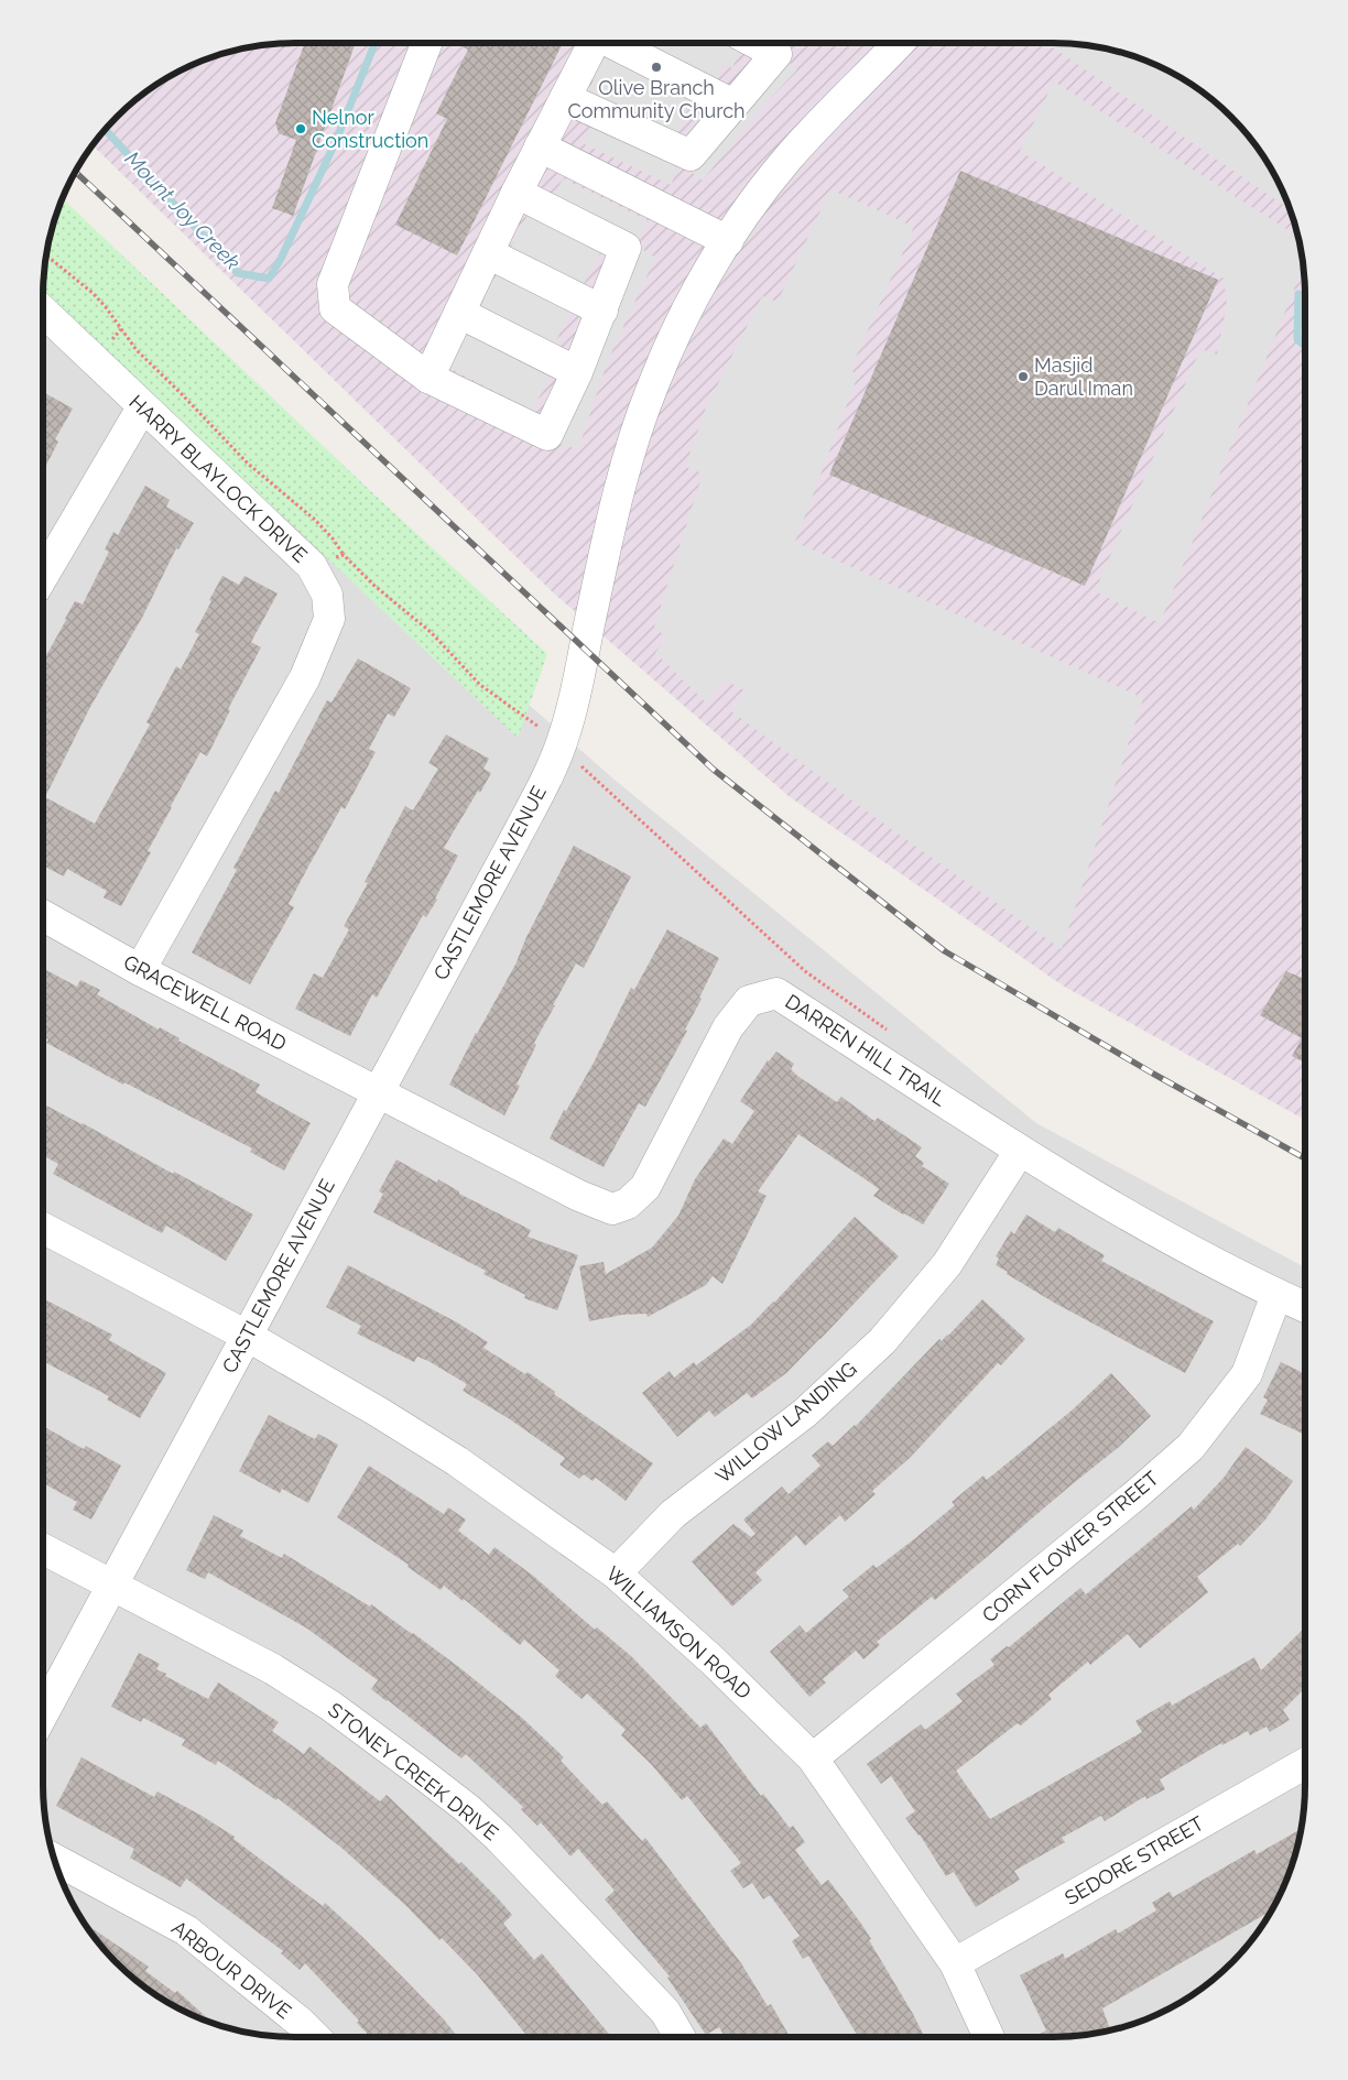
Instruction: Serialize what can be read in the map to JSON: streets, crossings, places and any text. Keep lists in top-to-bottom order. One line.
{"streets":{"street":["HARRY BLAYLOCK DRIVE","CASTLEMORE AVENUE","GRACEWELL ROAD","DARREN HILL TRAIL","WILLOW LANDING","CORN FLOWER STREET","WILLIAMSON ROAD","STONEY CREEK DRIVE","SEDORE STREET","ARBOUR DRIVE"]},"crossings":[["HARRY BLAYLOCK DRIVE","GRACEWELL ROAD"],["CASTLEMORE AVENUE","GRACEWELL ROAD"],["CASTLEMORE AVENUE","DARREN HILL TRAIL"],["CASTLEMORE AVENUE","WILLIAMSON ROAD"],["CASTLEMORE AVENUE","STONEY CREEK DRIVE"],["GRACEWELL ROAD","DARREN HILL TRAIL"],["DARREN HILL TRAIL","WILLOW LANDING"],["DARREN HILL TRAIL","CORN FLOWER STREET"],["WILLOW LANDING","WILLIAMSON ROAD"],["CORN FLOWER STREET","WILLIAMSON ROAD"],["WILLIAMSON ROAD","SEDORE STREET"]],"water":["Mount Joy Creek"],"places":["Olive Branch Community Church","Nelnor Construction","Masjid Darul Iman"]}
